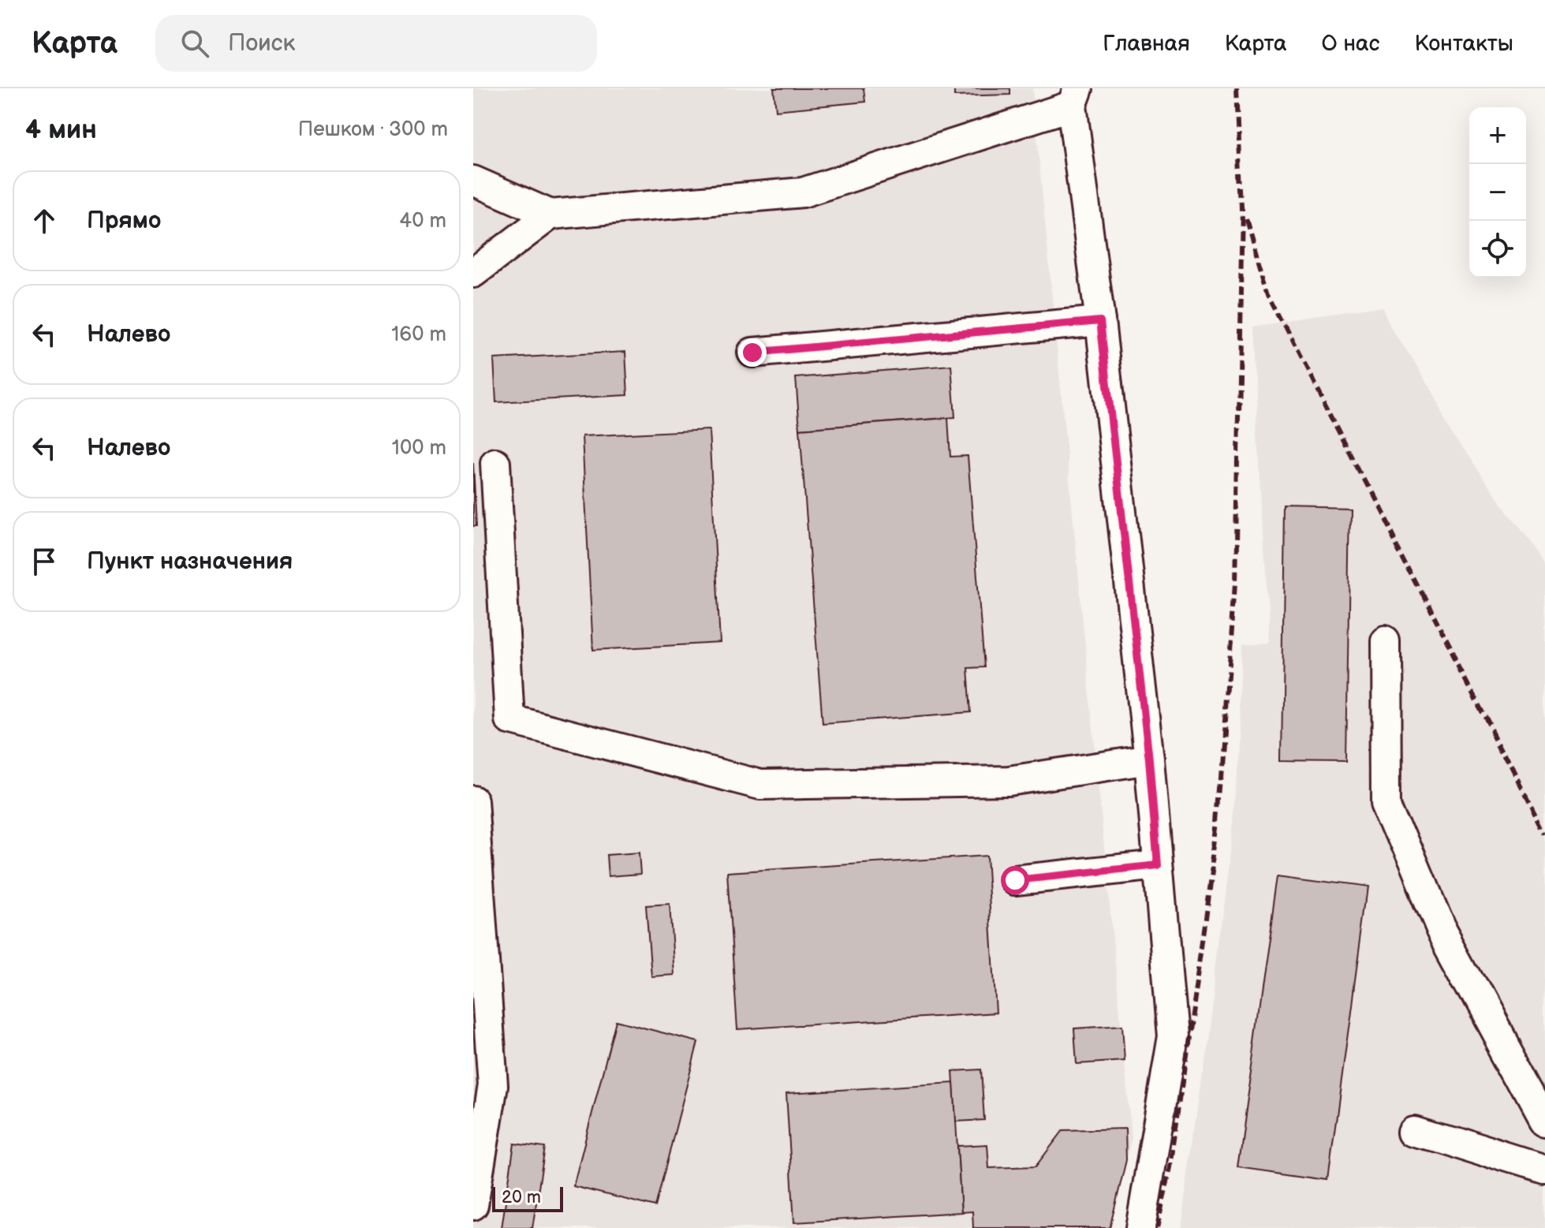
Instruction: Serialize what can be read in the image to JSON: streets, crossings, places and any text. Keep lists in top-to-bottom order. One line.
{"scale_bar":"20 m","page":{"header":"Карта","search":"Поиск","nav":["Главная","Карта","О нас","Контакты"],"heading":["4 мин","Пешком · 300 m"],"map_buttons":["+","−"],"list":[["Прямо","40 m"],["Налево","160 m"],["Налево","100 m"],"Пункт назначения"],"scale":"20 m"}}
